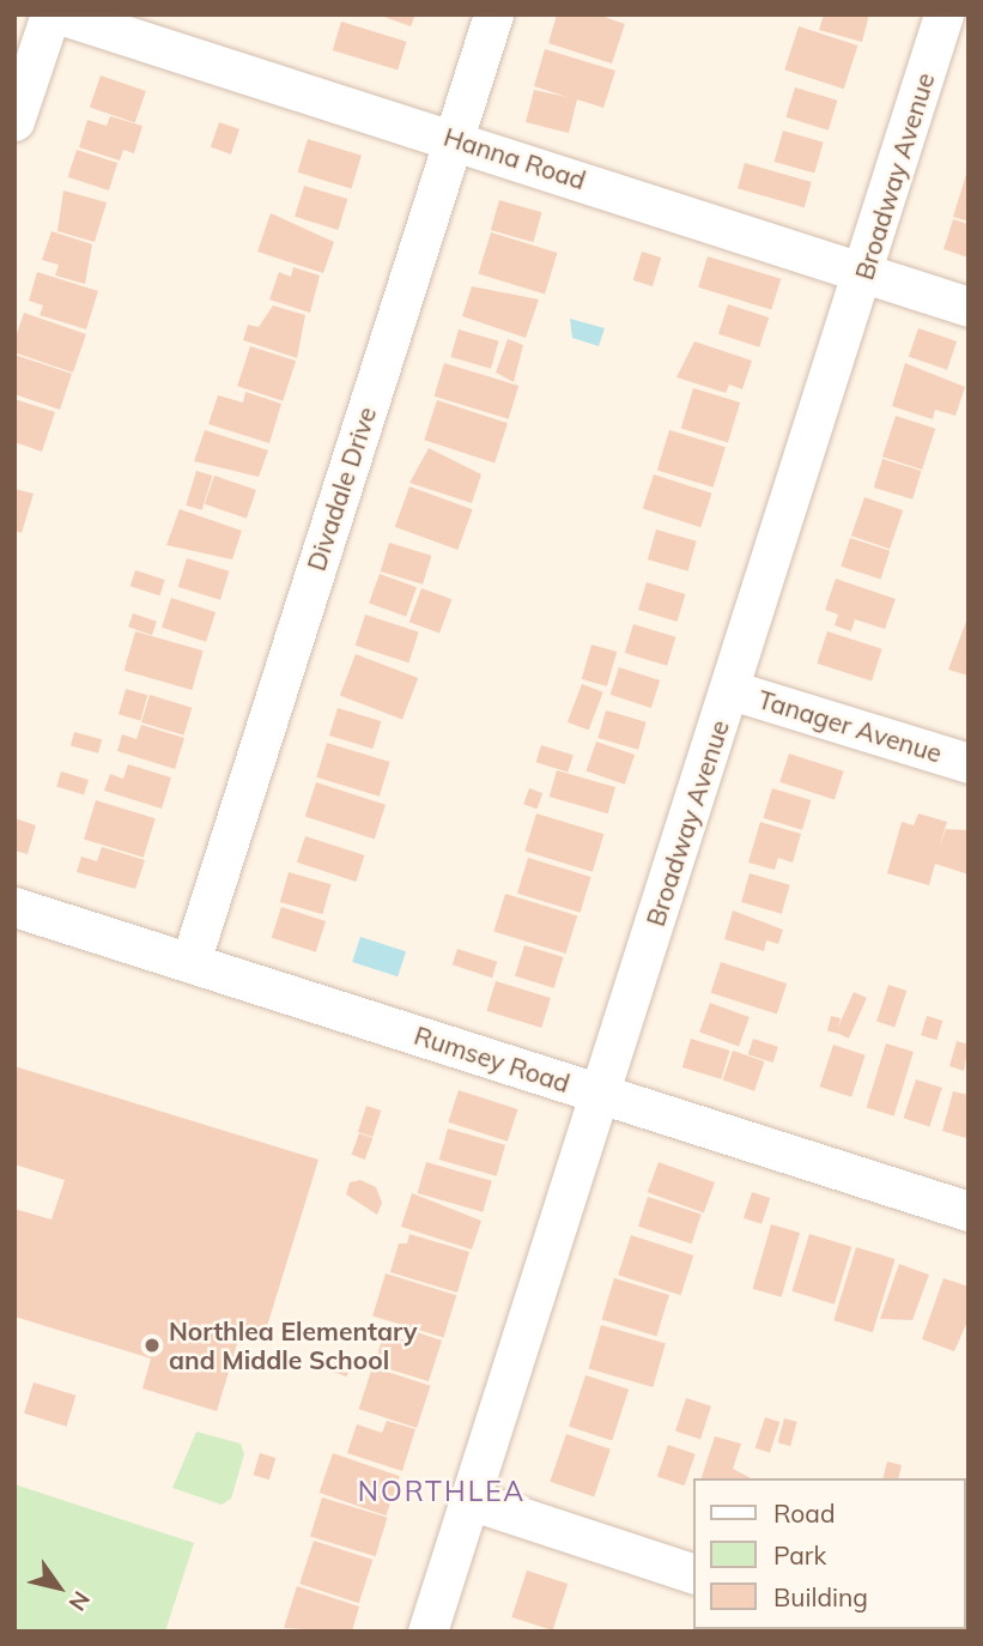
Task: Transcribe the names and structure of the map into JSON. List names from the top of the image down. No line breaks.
{"streets":{"street":["Hanna Road","Broadway Avenue","Divadale Drive","Tanager Avenue","Rumsey Road"]},"crossings":[["Hanna Road","Broadway Avenue"],["Hanna Road","Divadale Drive"],["Broadway Avenue","Tanager Avenue"],["Broadway Avenue","Rumsey Road"],["Divadale Drive","Rumsey Road"]],"districts":["NORTHLEA"],"places":["Northlea Elementary and Middle School"],"legend":["Road","Park","Building"],"north":"bottom right"}
